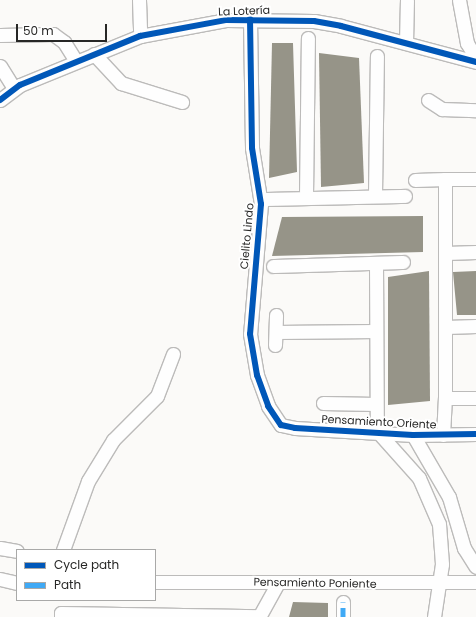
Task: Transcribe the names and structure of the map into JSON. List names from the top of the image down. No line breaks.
{"streets":{"street":["La Lotería","Cielito Lindo","Pensamiento Oriente","Pensamiento Poniente"]},"crossings":[["La Lotería","Cielito Lindo"],["Cielito Lindo","Pensamiento Oriente"]],"legend":["Cycle path","Path"],"scale_bar":"50 m"}
